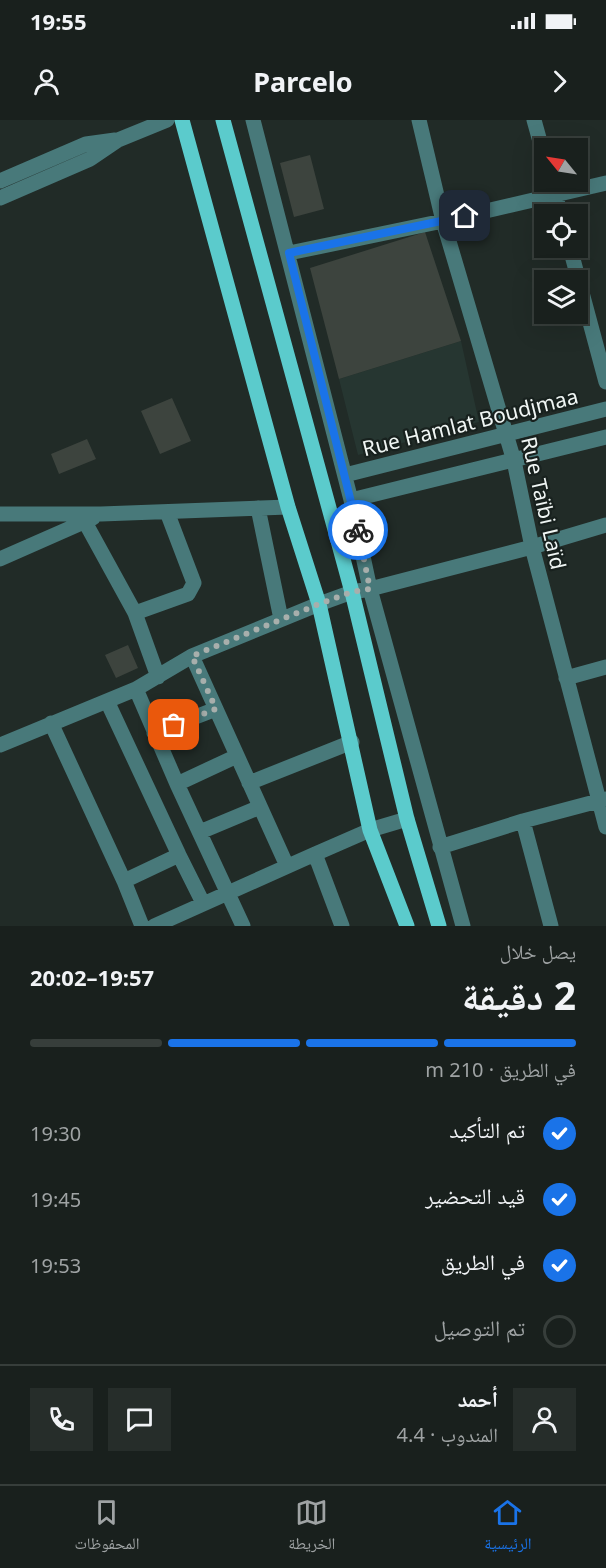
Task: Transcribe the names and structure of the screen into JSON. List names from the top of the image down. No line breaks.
{"streets":{"street":["Rue Hamlat Boudjmaa","Rue Taïbi Laïd"]},"crossings":[["Rue Hamlat Boudjmaa","Rue Taïbi Laïd"]],"north":"top left","page":{"status":"19:55","header":"Parcelo","heading":["2 دقيقة","يصل خلال","19:57–20:02"],"panel":["أحمد","المندوب · 4.4"],"bar":"في الطريق · 210 m","list":[["تم التأكيد","19:30"],["قيد التحضير","19:45"],["في الطريق","19:53"],"تم التوصيل"],"tabs":["الرئيسية","الخريطة","المحفوظات"]}}
